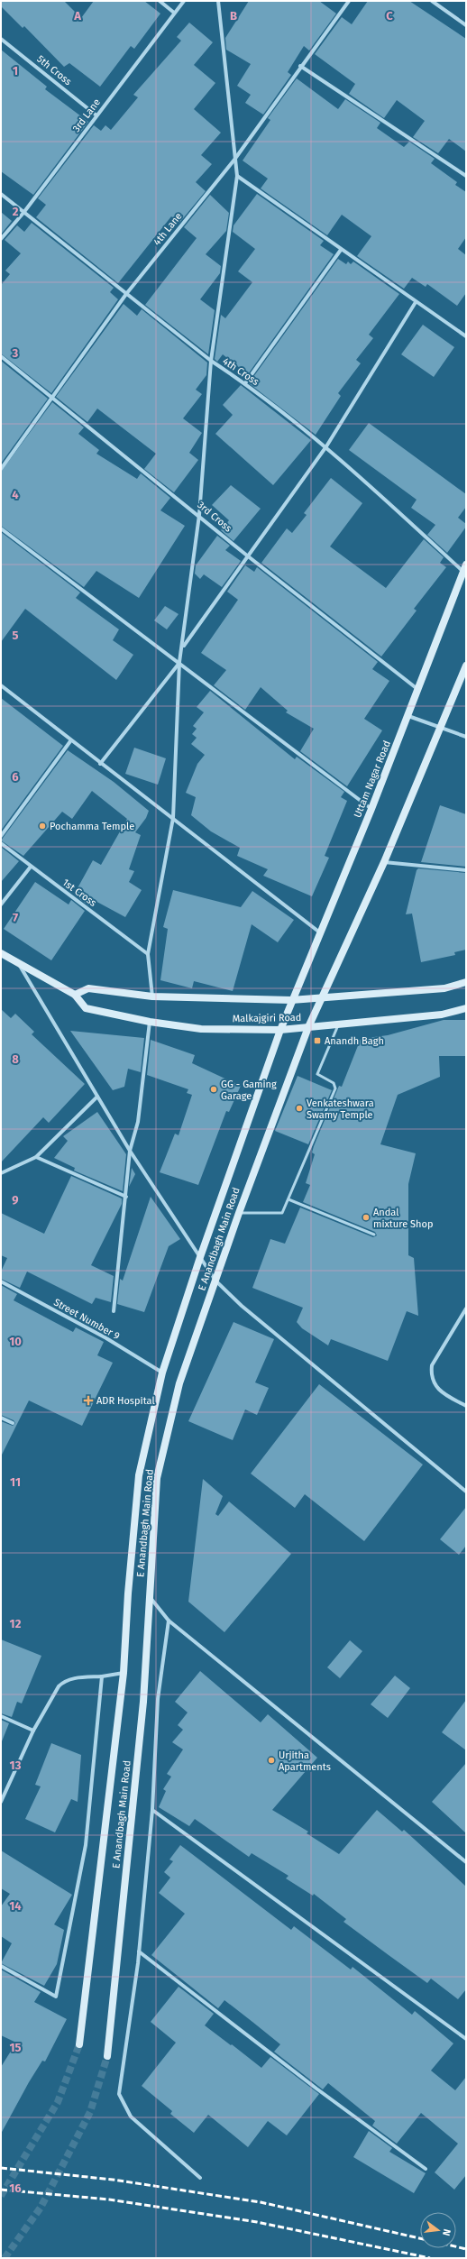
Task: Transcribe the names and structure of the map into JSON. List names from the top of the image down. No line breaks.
{"streets":{"street":["5th Cross","3rd Lane","4th Lane","4th Cross","3rd Cross","Uttam Nagar Road","1st Cross","Malkajgiri Road","E Anandbagh Main Road","Street Number 9"]},"crossings":[["5th Cross","3rd Lane"],["3rd Lane","4th Cross"],["4th Lane","4th Cross"],["4th Lane","3rd Cross"],["4th Cross","Uttam Nagar Road"],["3rd Cross","Uttam Nagar Road"],["Uttam Nagar Road","Malkajgiri Road"],["Uttam Nagar Road","E Anandbagh Main Road"],["Malkajgiri Road","E Anandbagh Main Road"],["E Anandbagh Main Road","Street Number 9"]],"places":{"other":["Pochamma Temple","GG - Gaming Garage","Venkateshwara Swamy Temple","Andal mixture Shop","Urjitha Apartments"],"transit":["Anandh Bagh"],"health":["ADR Hospital"]},"north":"right","grid":{"columns":["A","B","C"],"rows":["1","2","3","4","5","6","7","8","9","10","11","12","13","14","15","16"]}}
